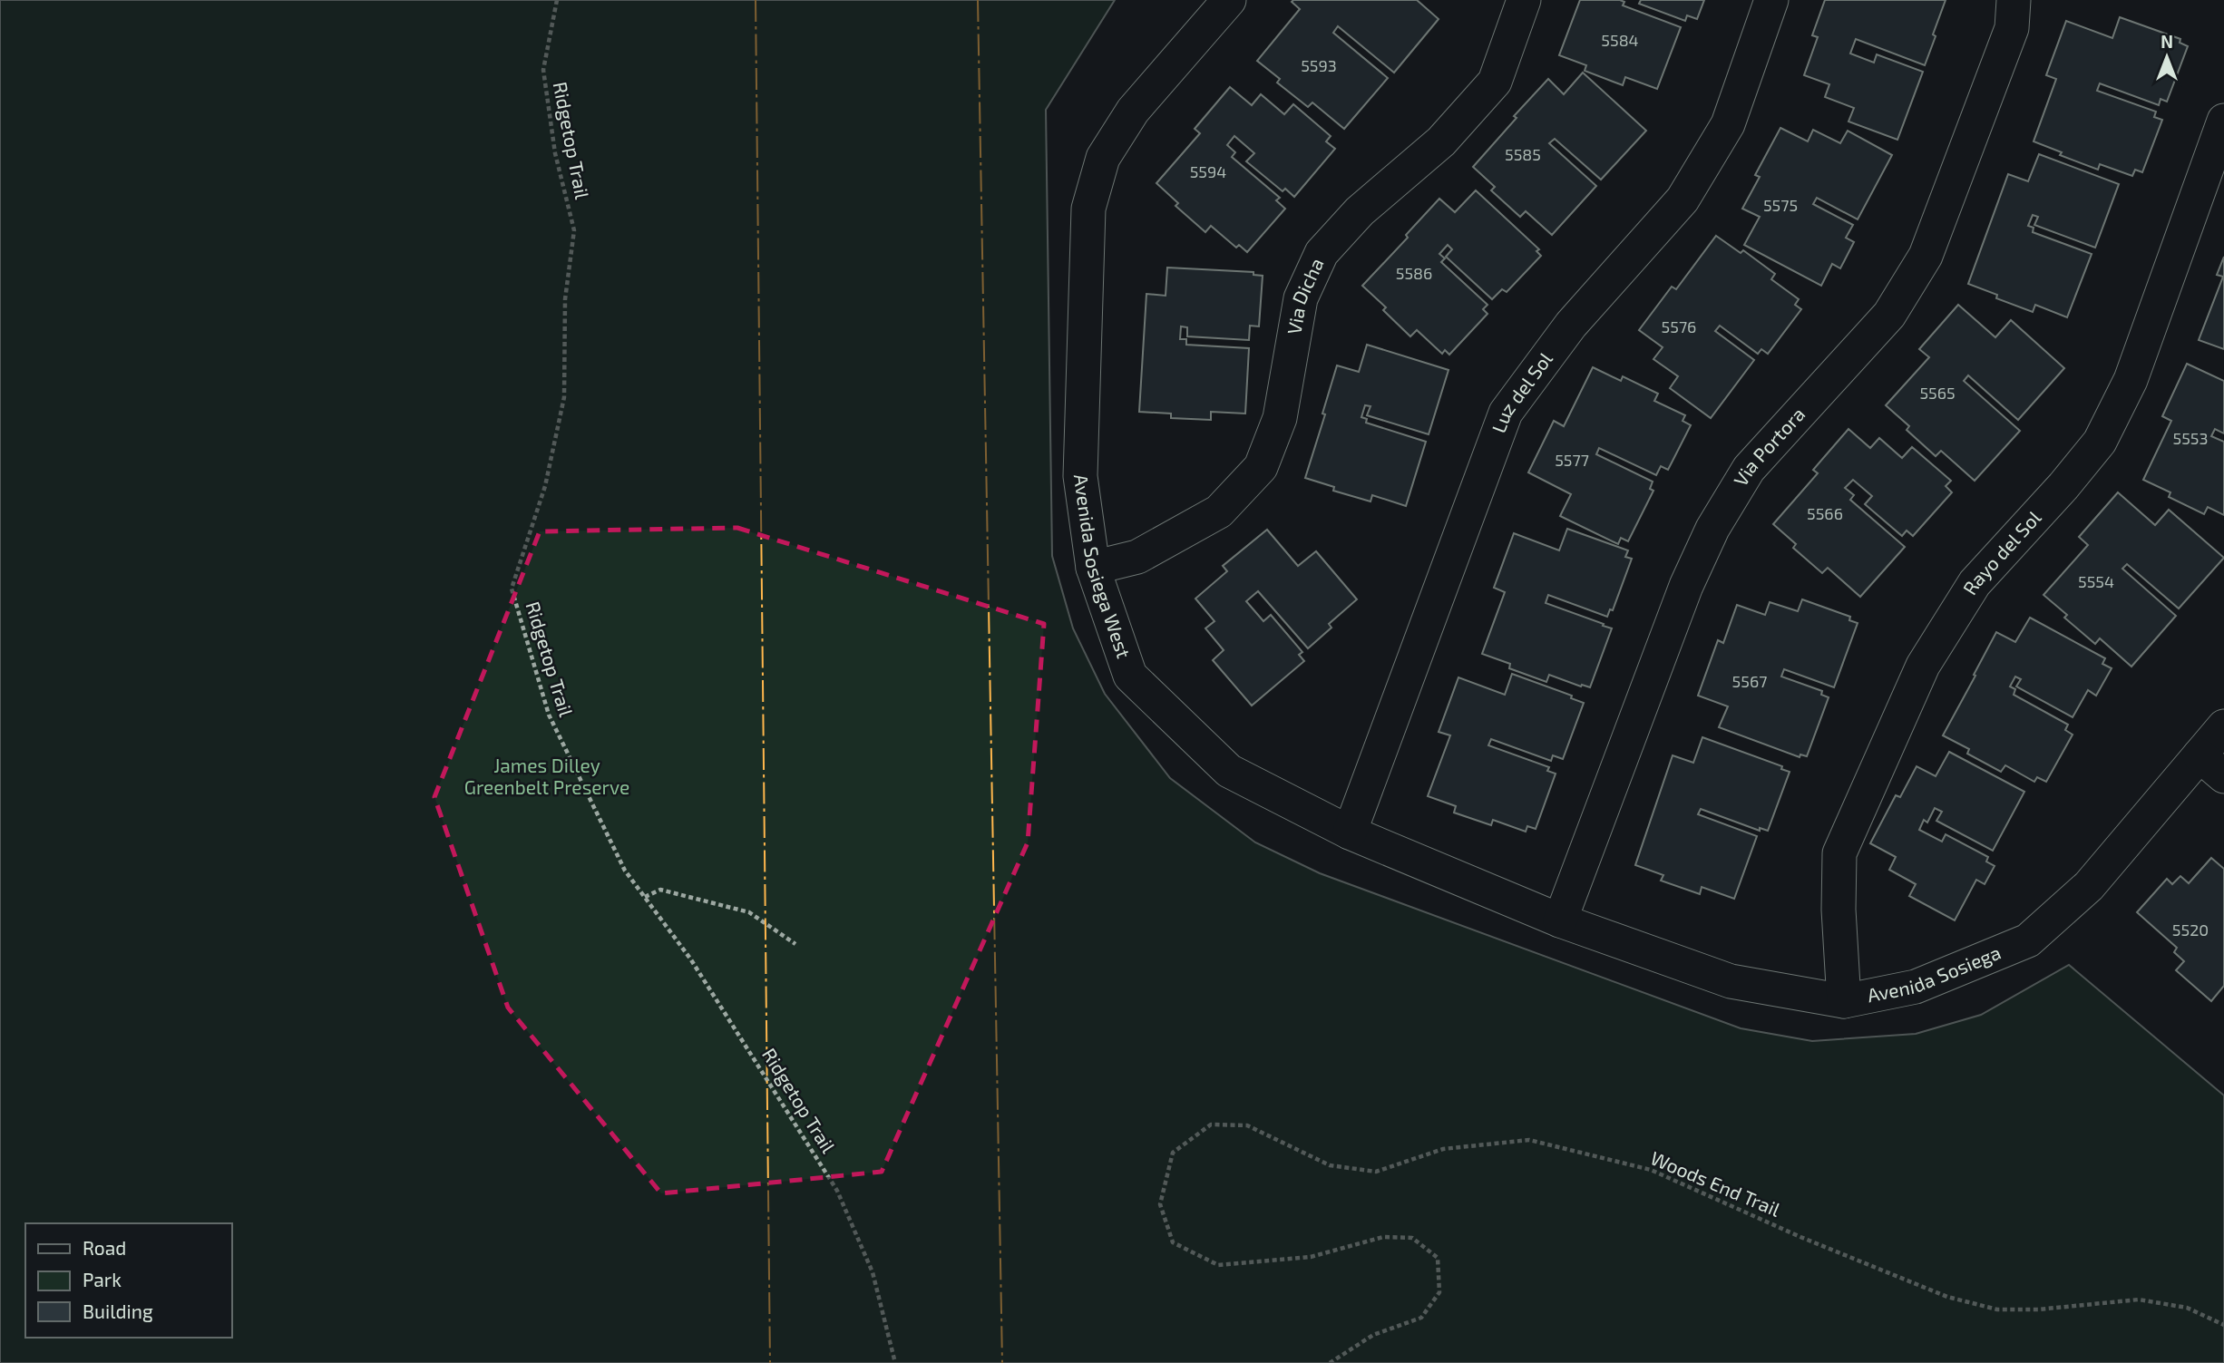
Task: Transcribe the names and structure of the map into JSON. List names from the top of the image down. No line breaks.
{"streets":{"street":["Via Dicha","Luz del Sol","Via Portora","Rayo del Sol","Avenida Sosiega West","Avenida Sosiega"],"path":["Ridgetop Trail","Woods End Trail"]},"crossings":[["Via Dicha","Avenida Sosiega West"],["Luz del Sol","Avenida Sosiega West"],["Via Portora","Avenida Sosiega West"],["Via Portora","Avenida Sosiega"],["Rayo del Sol","Avenida Sosiega"],["Avenida Sosiega West","Avenida Sosiega"]],"parks":["James Dilley Greenbelt Preserve"],"house_numbers":["5584","5593","5585","5594","5575","5586","5576","5565","5553","5577","5566","5554","5567","5520"],"legend":["Road","Park","Building"],"north":"top"}
